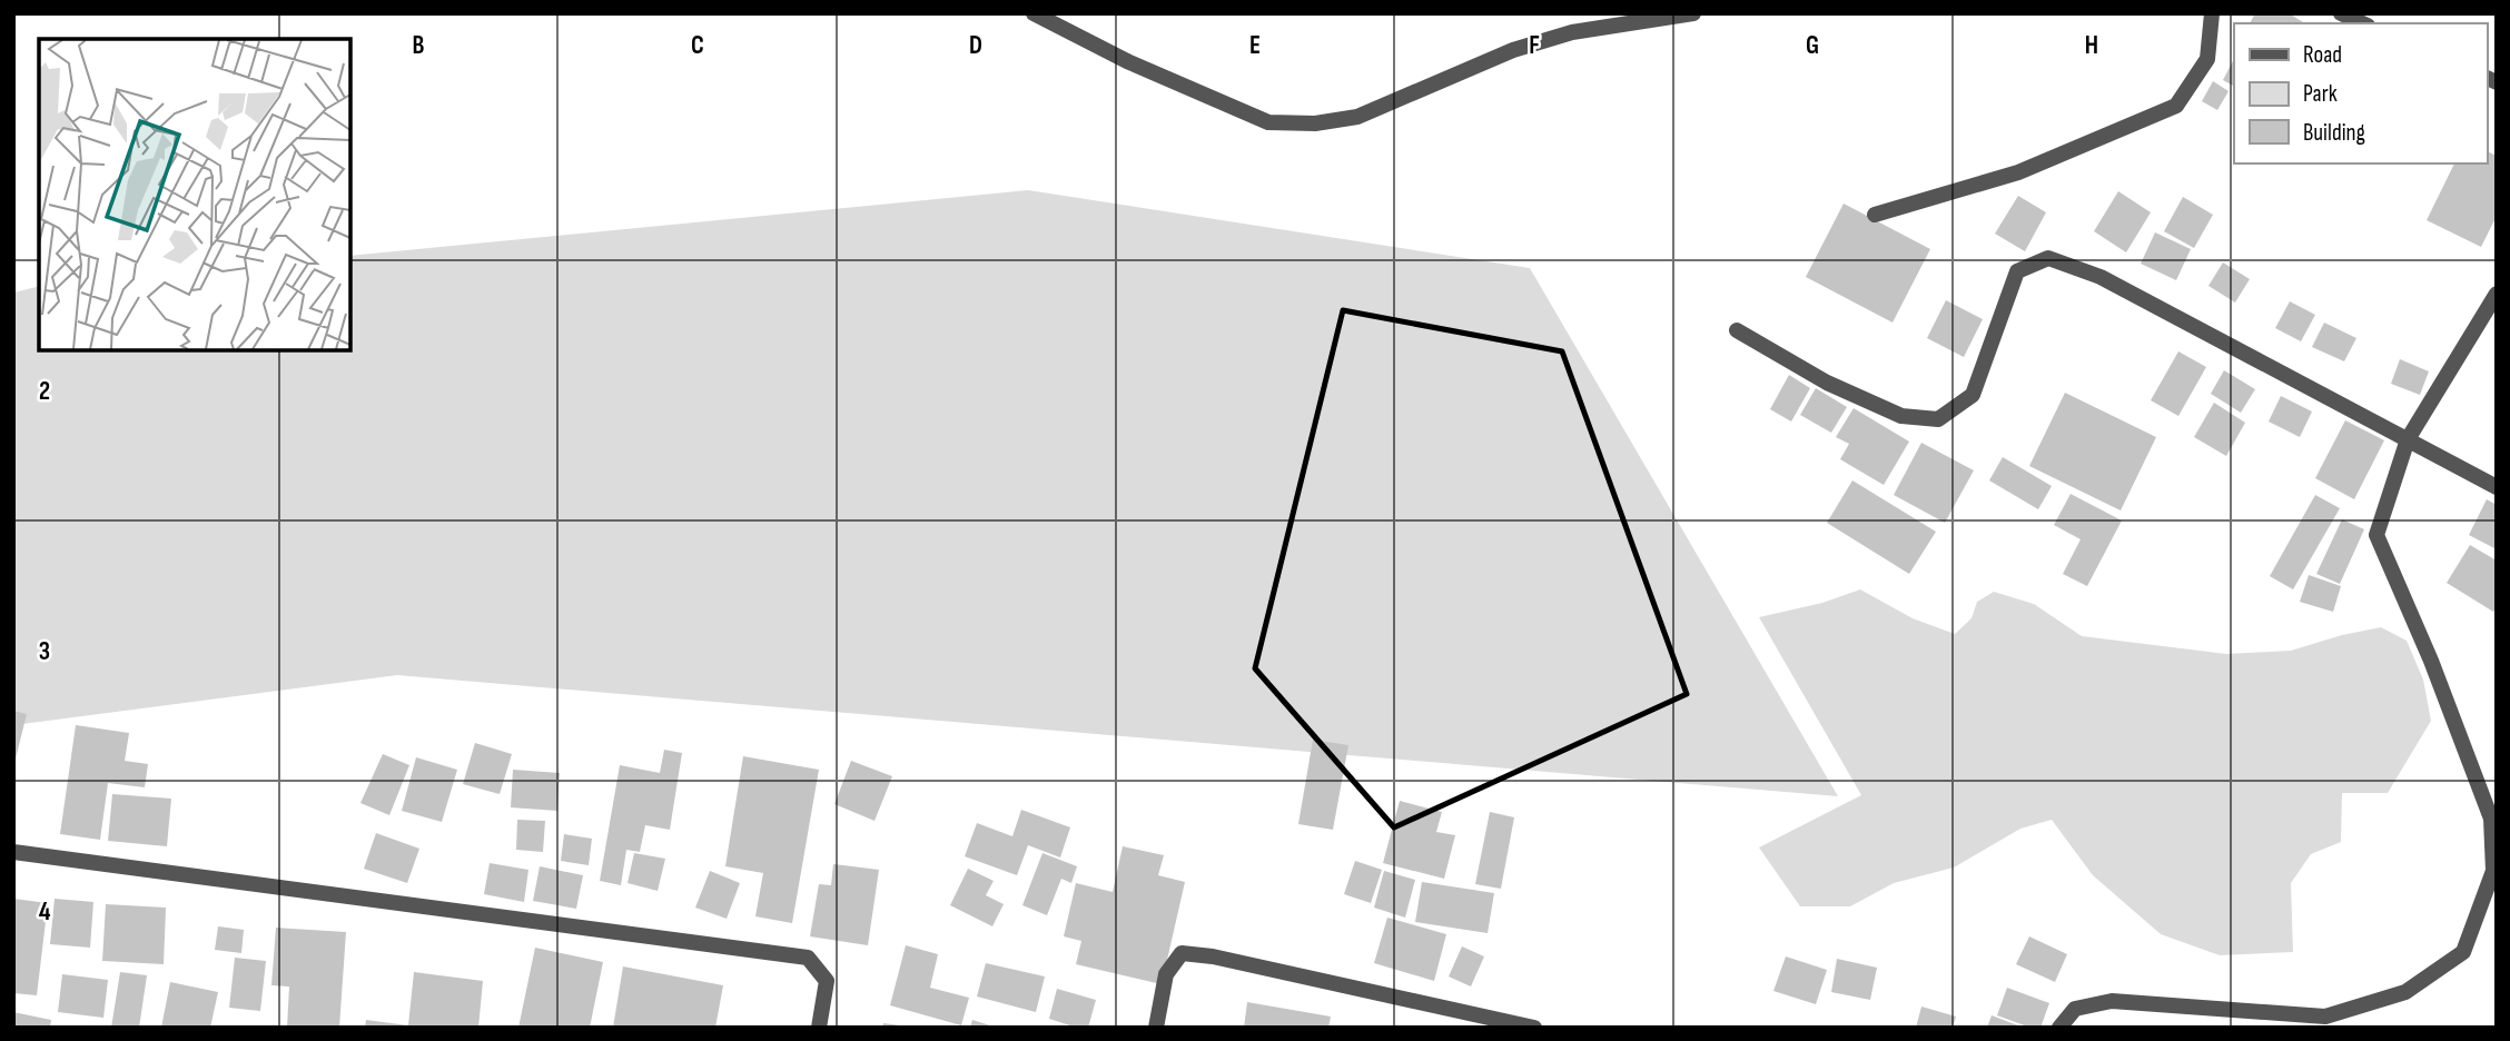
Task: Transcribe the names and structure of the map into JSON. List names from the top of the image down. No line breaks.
{"legend":["Road","Park","Building"],"grid":{"columns":["B","C","D","E","F","G","H"],"rows":["2","3","4"]}}
